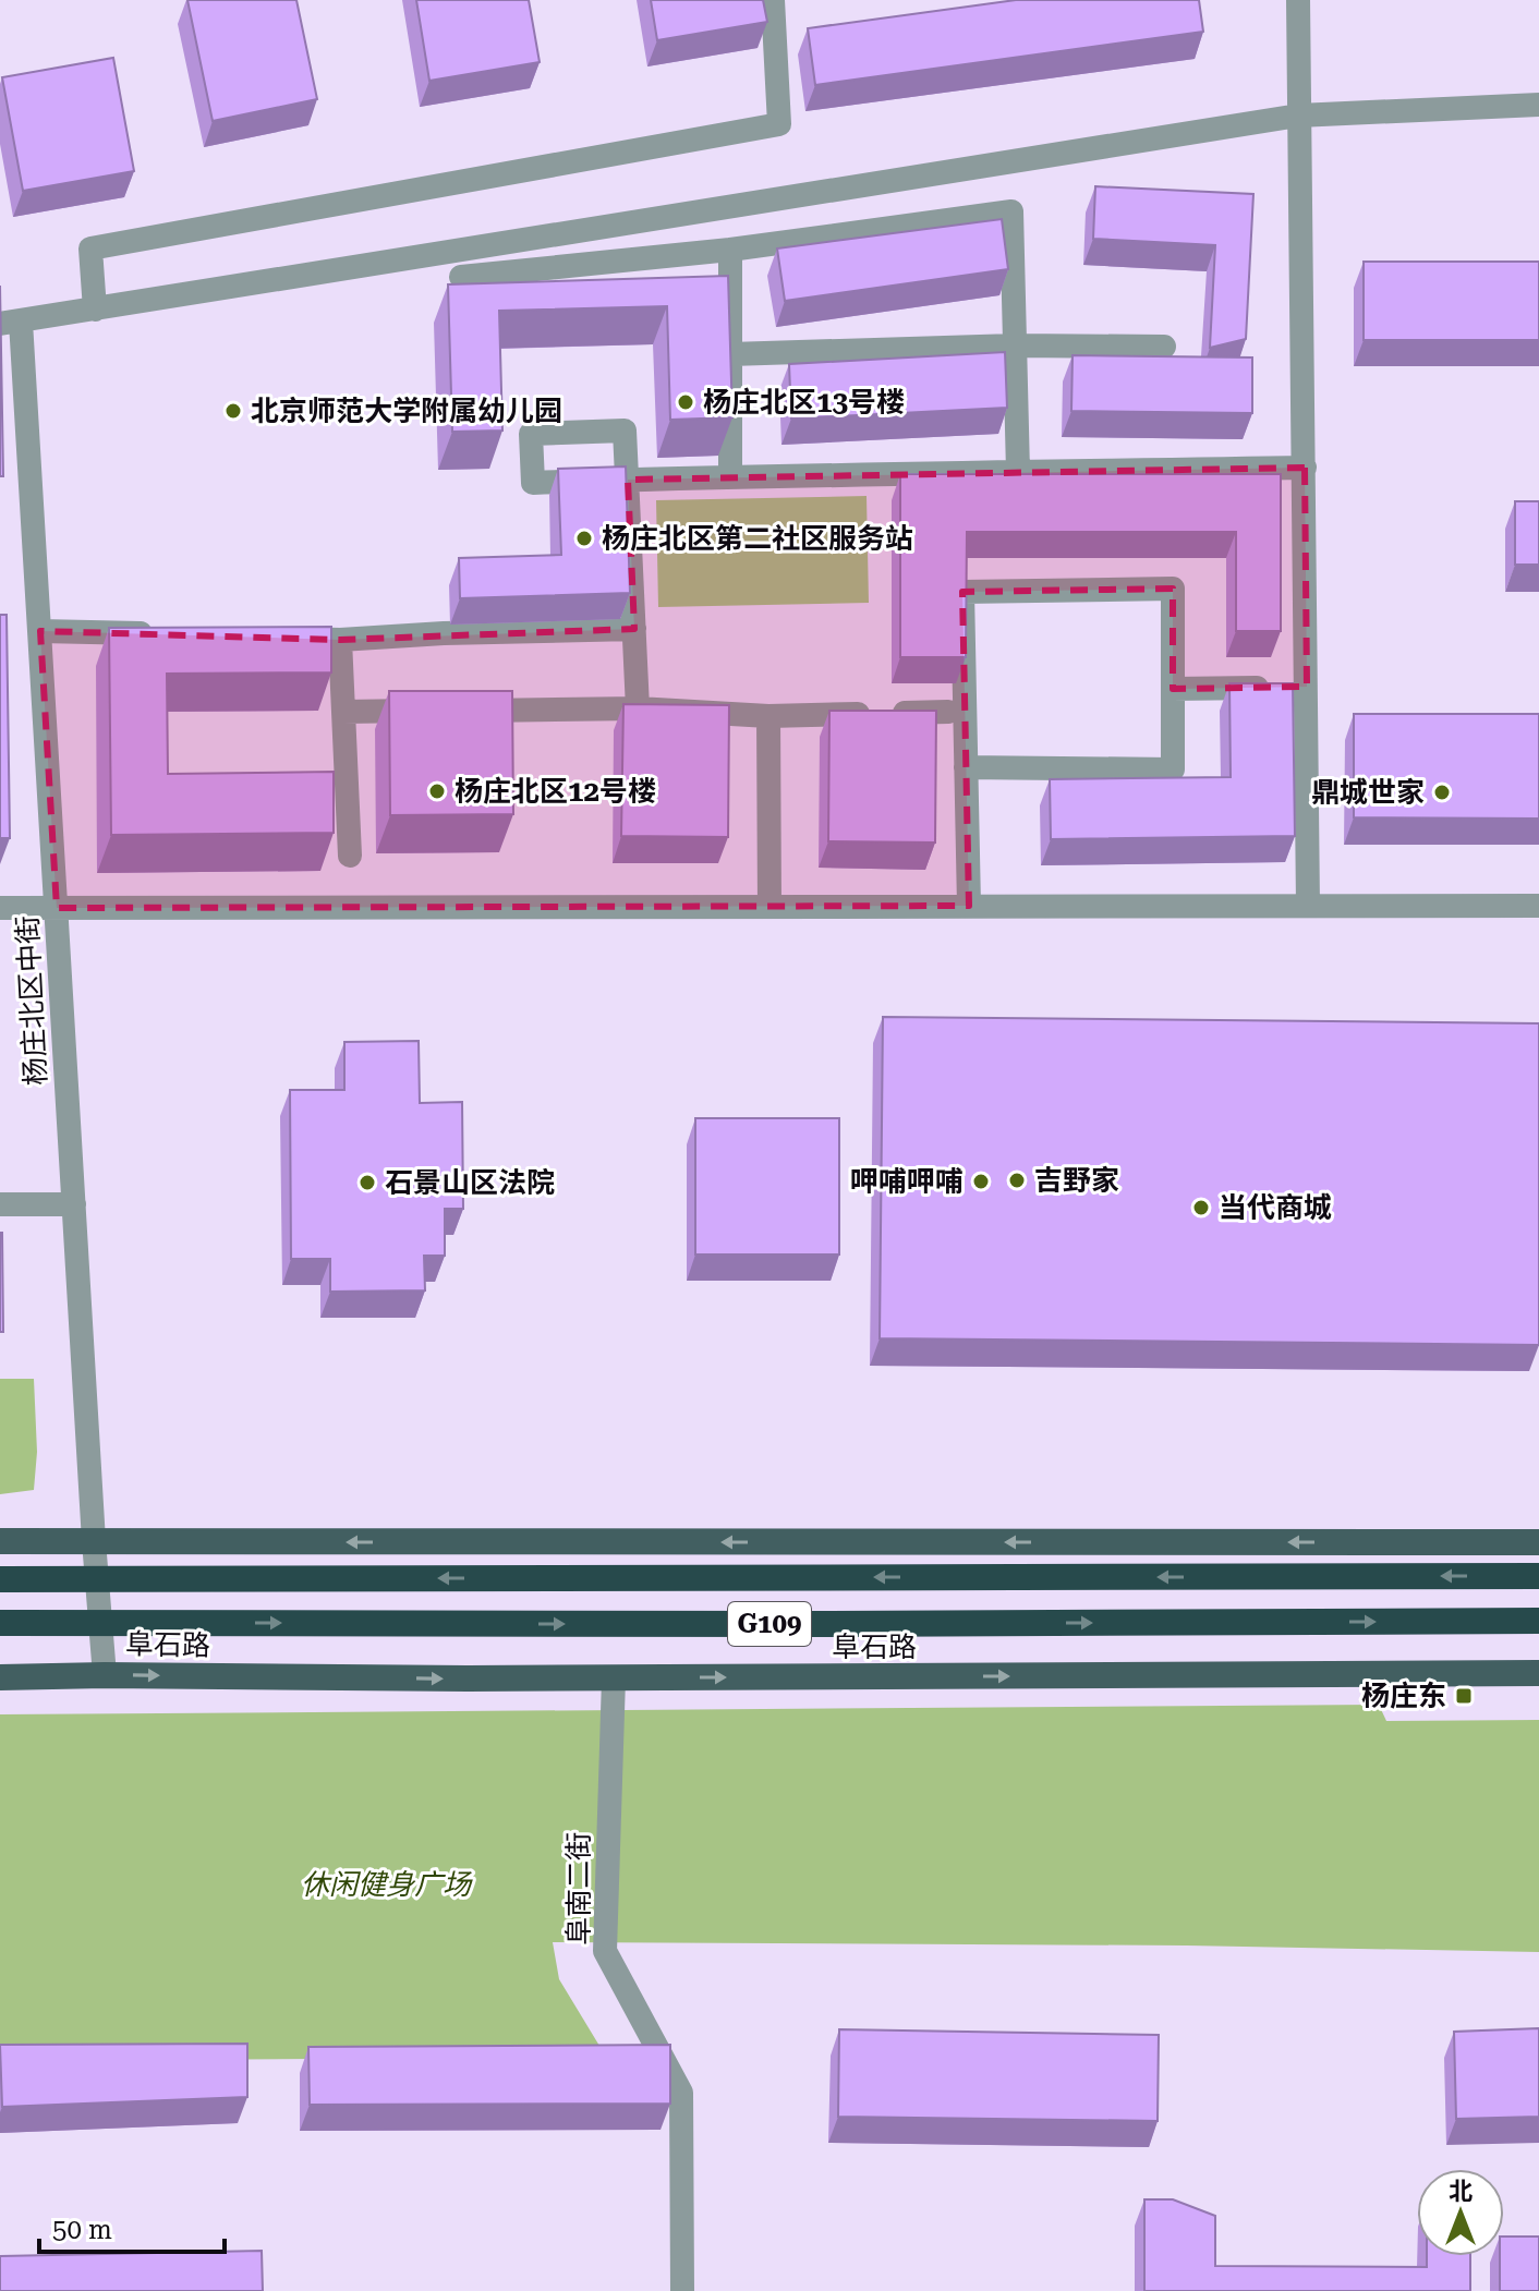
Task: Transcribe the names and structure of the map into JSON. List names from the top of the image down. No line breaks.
{"streets":{"highway":["G109","阜石路"],"street":["杨庄北区中街","阜南二街"]},"crossings":[["杨庄北区中街","阜石路"],["阜石路","阜南二街"]],"parks":["休闲健身广场"],"places":{"other":["杨庄北区13号楼","北京师范大学附属幼儿园","杨庄北区第二社区服务站","杨庄北区12号楼","鼎城世家","吉野家","呷哺呷哺","石景山区法院","当代商城"],"transit":["杨庄东"]},"scale_bar":"50 m","north":"top"}
